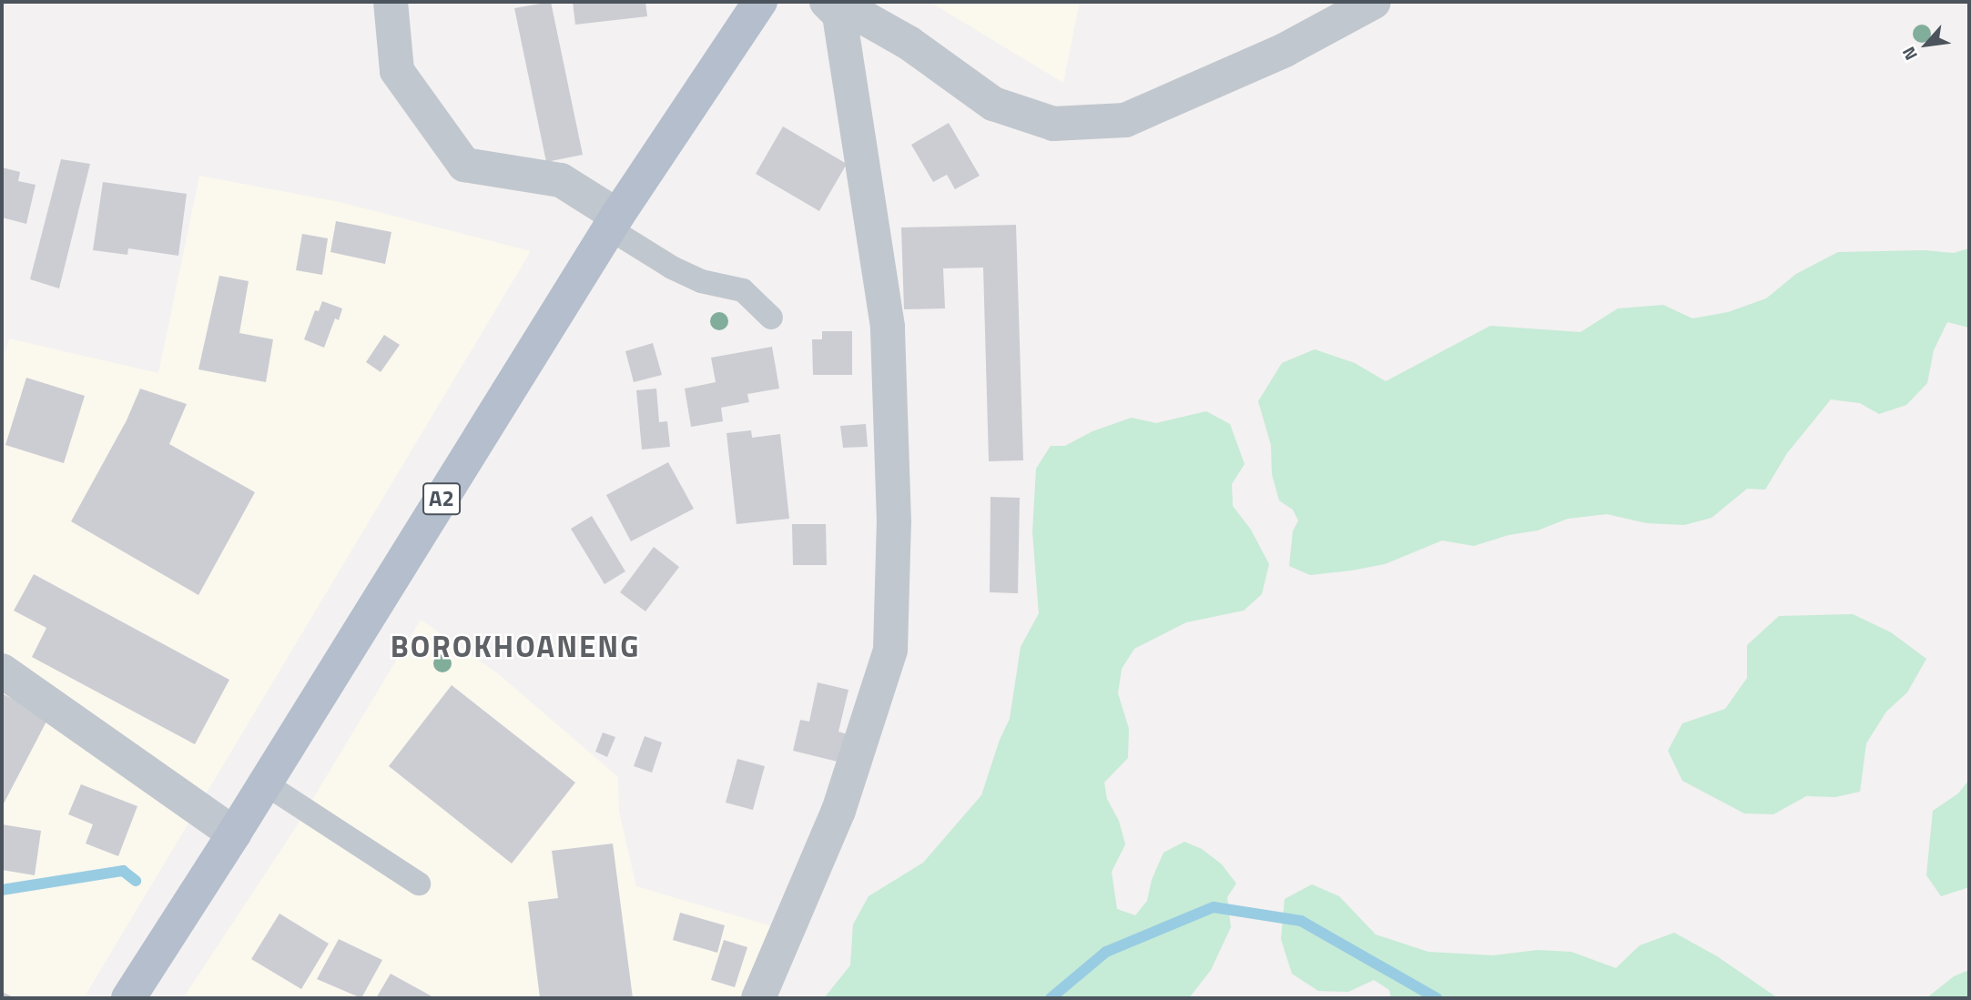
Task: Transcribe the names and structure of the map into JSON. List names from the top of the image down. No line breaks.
{"streets":{"main road":["A2"]},"districts":["BOROKHOANENG"],"north":"bottom left"}
